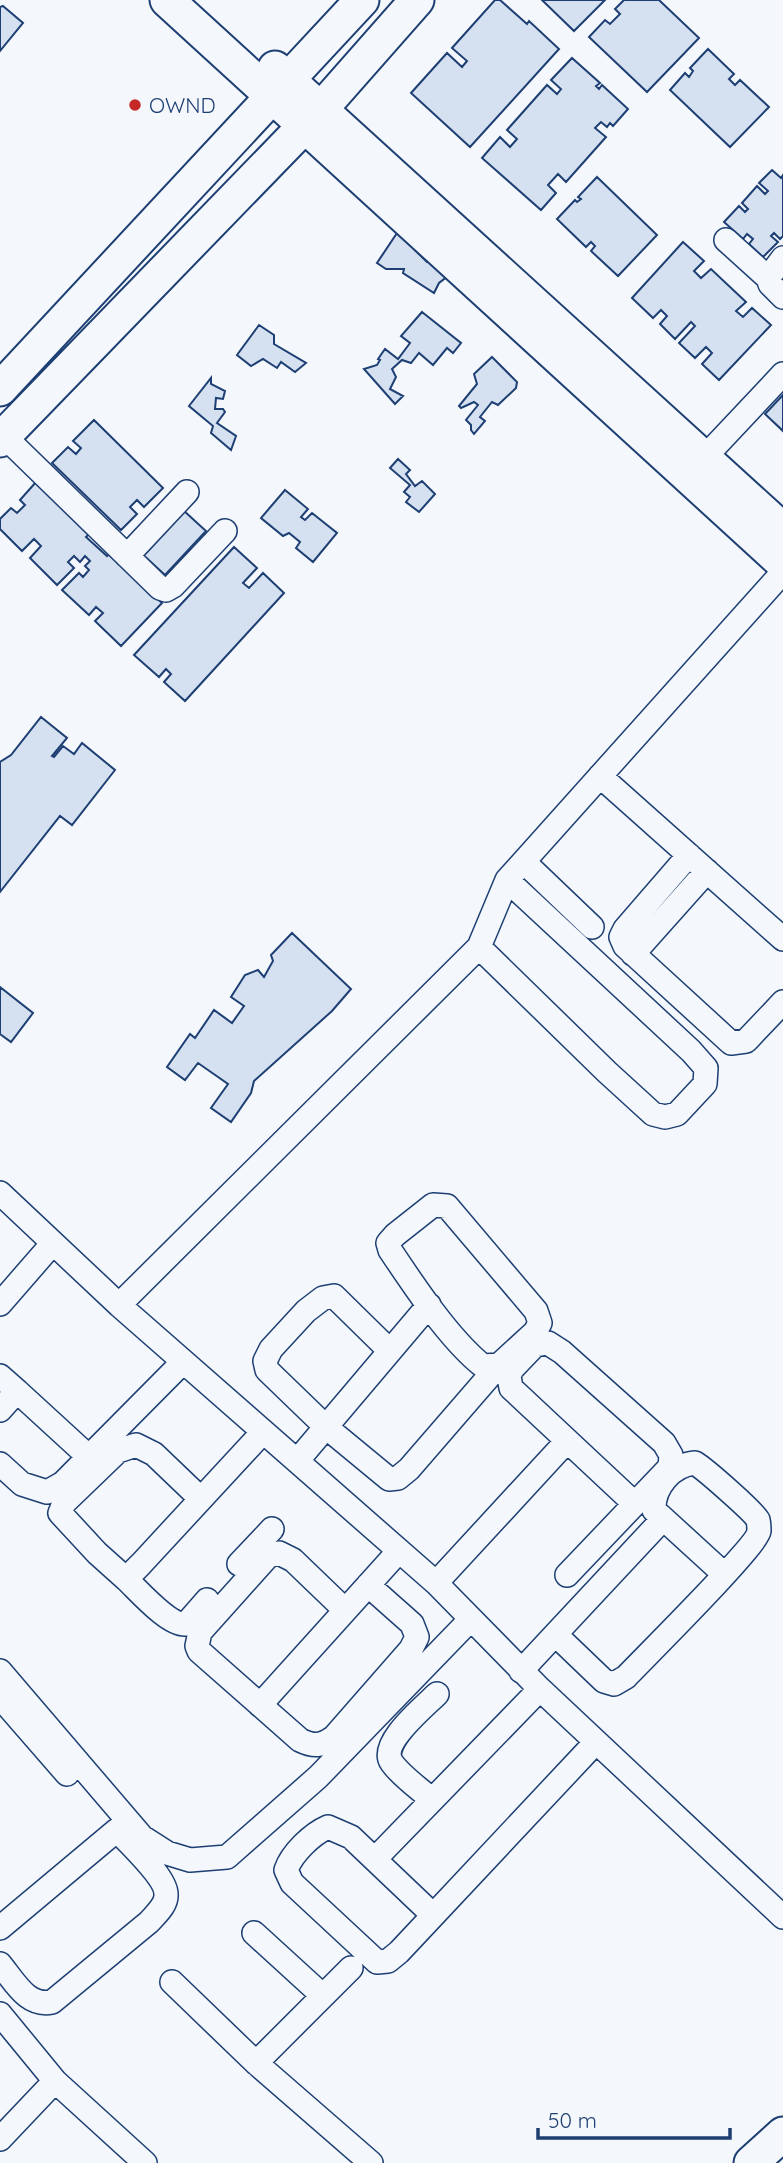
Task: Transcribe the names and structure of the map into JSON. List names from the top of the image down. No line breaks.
{"places":["OWND"],"scale_bar":"50 m"}
